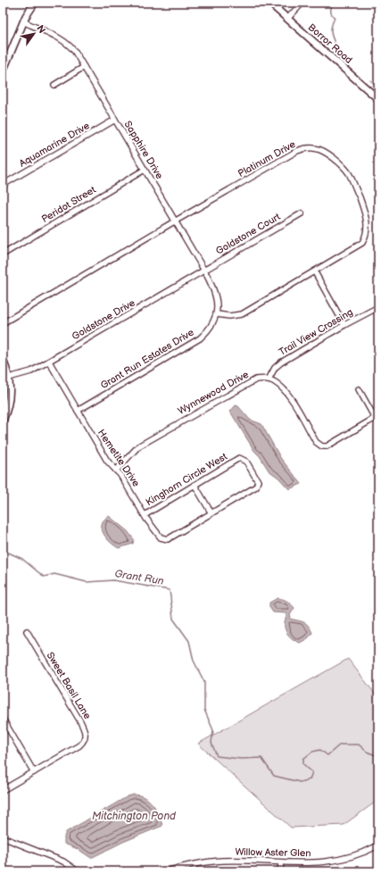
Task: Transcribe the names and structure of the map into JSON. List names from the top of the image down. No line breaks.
{"streets":{"street":["Borror Road","Aquamarine Drive","Sapphire Drive","Platinum Drive","Peridot Street","Goldstone Court","Goldstone Drive","Trail View Crossing","Grant Run Estates Drive","Wynnewood Drive","Hemetite Drive","Kinghorn Circle West","Sweet Basil Lane","Willow Aster Glen"]},"crossings":[["Aquamarine Drive","Sapphire Drive"],["Sapphire Drive","Platinum Drive"],["Sapphire Drive","Peridot Street"],["Sapphire Drive","Goldstone Court"],["Sapphire Drive","Goldstone Drive"],["Sapphire Drive","Grant Run Estates Drive"],["Platinum Drive","Grant Run Estates Drive"],["Goldstone Court","Goldstone Drive"],["Goldstone Drive","Hemetite Drive"],["Trail View Crossing","Wynnewood Drive"],["Grant Run Estates Drive","Hemetite Drive"],["Wynnewood Drive","Hemetite Drive"],["Hemetite Drive","Kinghorn Circle West"]],"water":["Grant Run","Mitchington Pond"],"north":"top right"}
